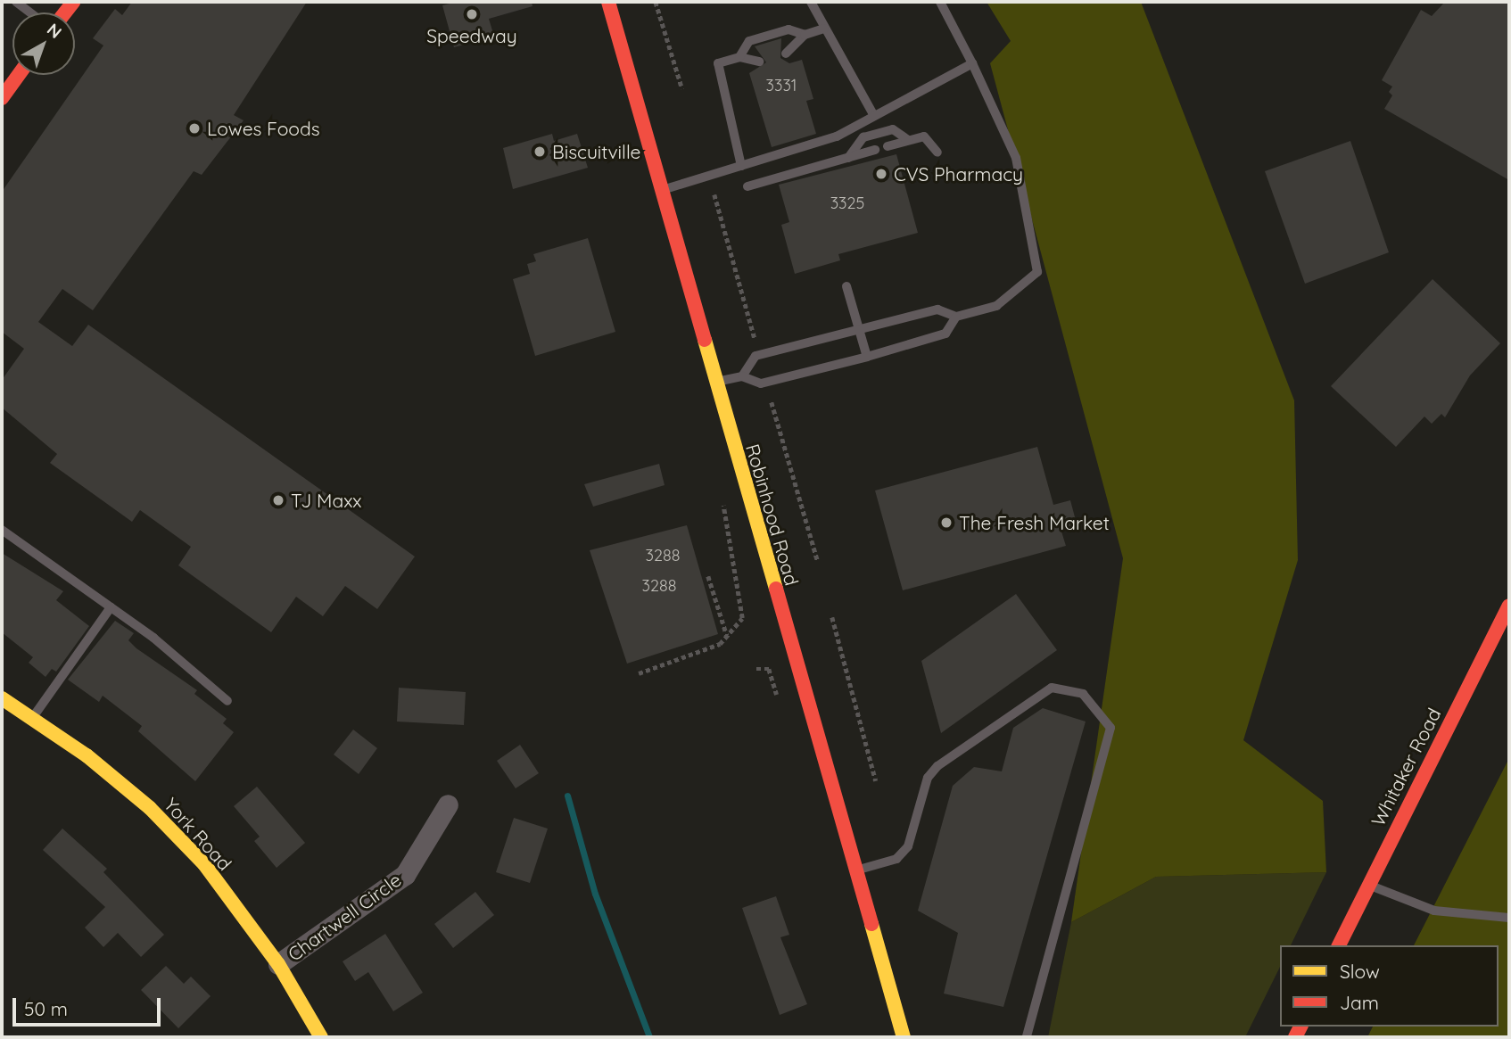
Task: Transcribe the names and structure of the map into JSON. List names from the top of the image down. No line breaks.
{"streets":{"main road":["Robinhood Road","Whitaker Road","York Road"],"street":["Chartwell Circle"]},"crossings":[["York Road","Chartwell Circle"]],"places":["Speedway","Lowes Foods","Biscuitville","CVS Pharmacy","TJ Maxx","The Fresh Market"],"house_numbers":["3331","3325","3288","3288"],"legend":["Slow","Jam"],"scale_bar":"50 m","north":"top right"}
